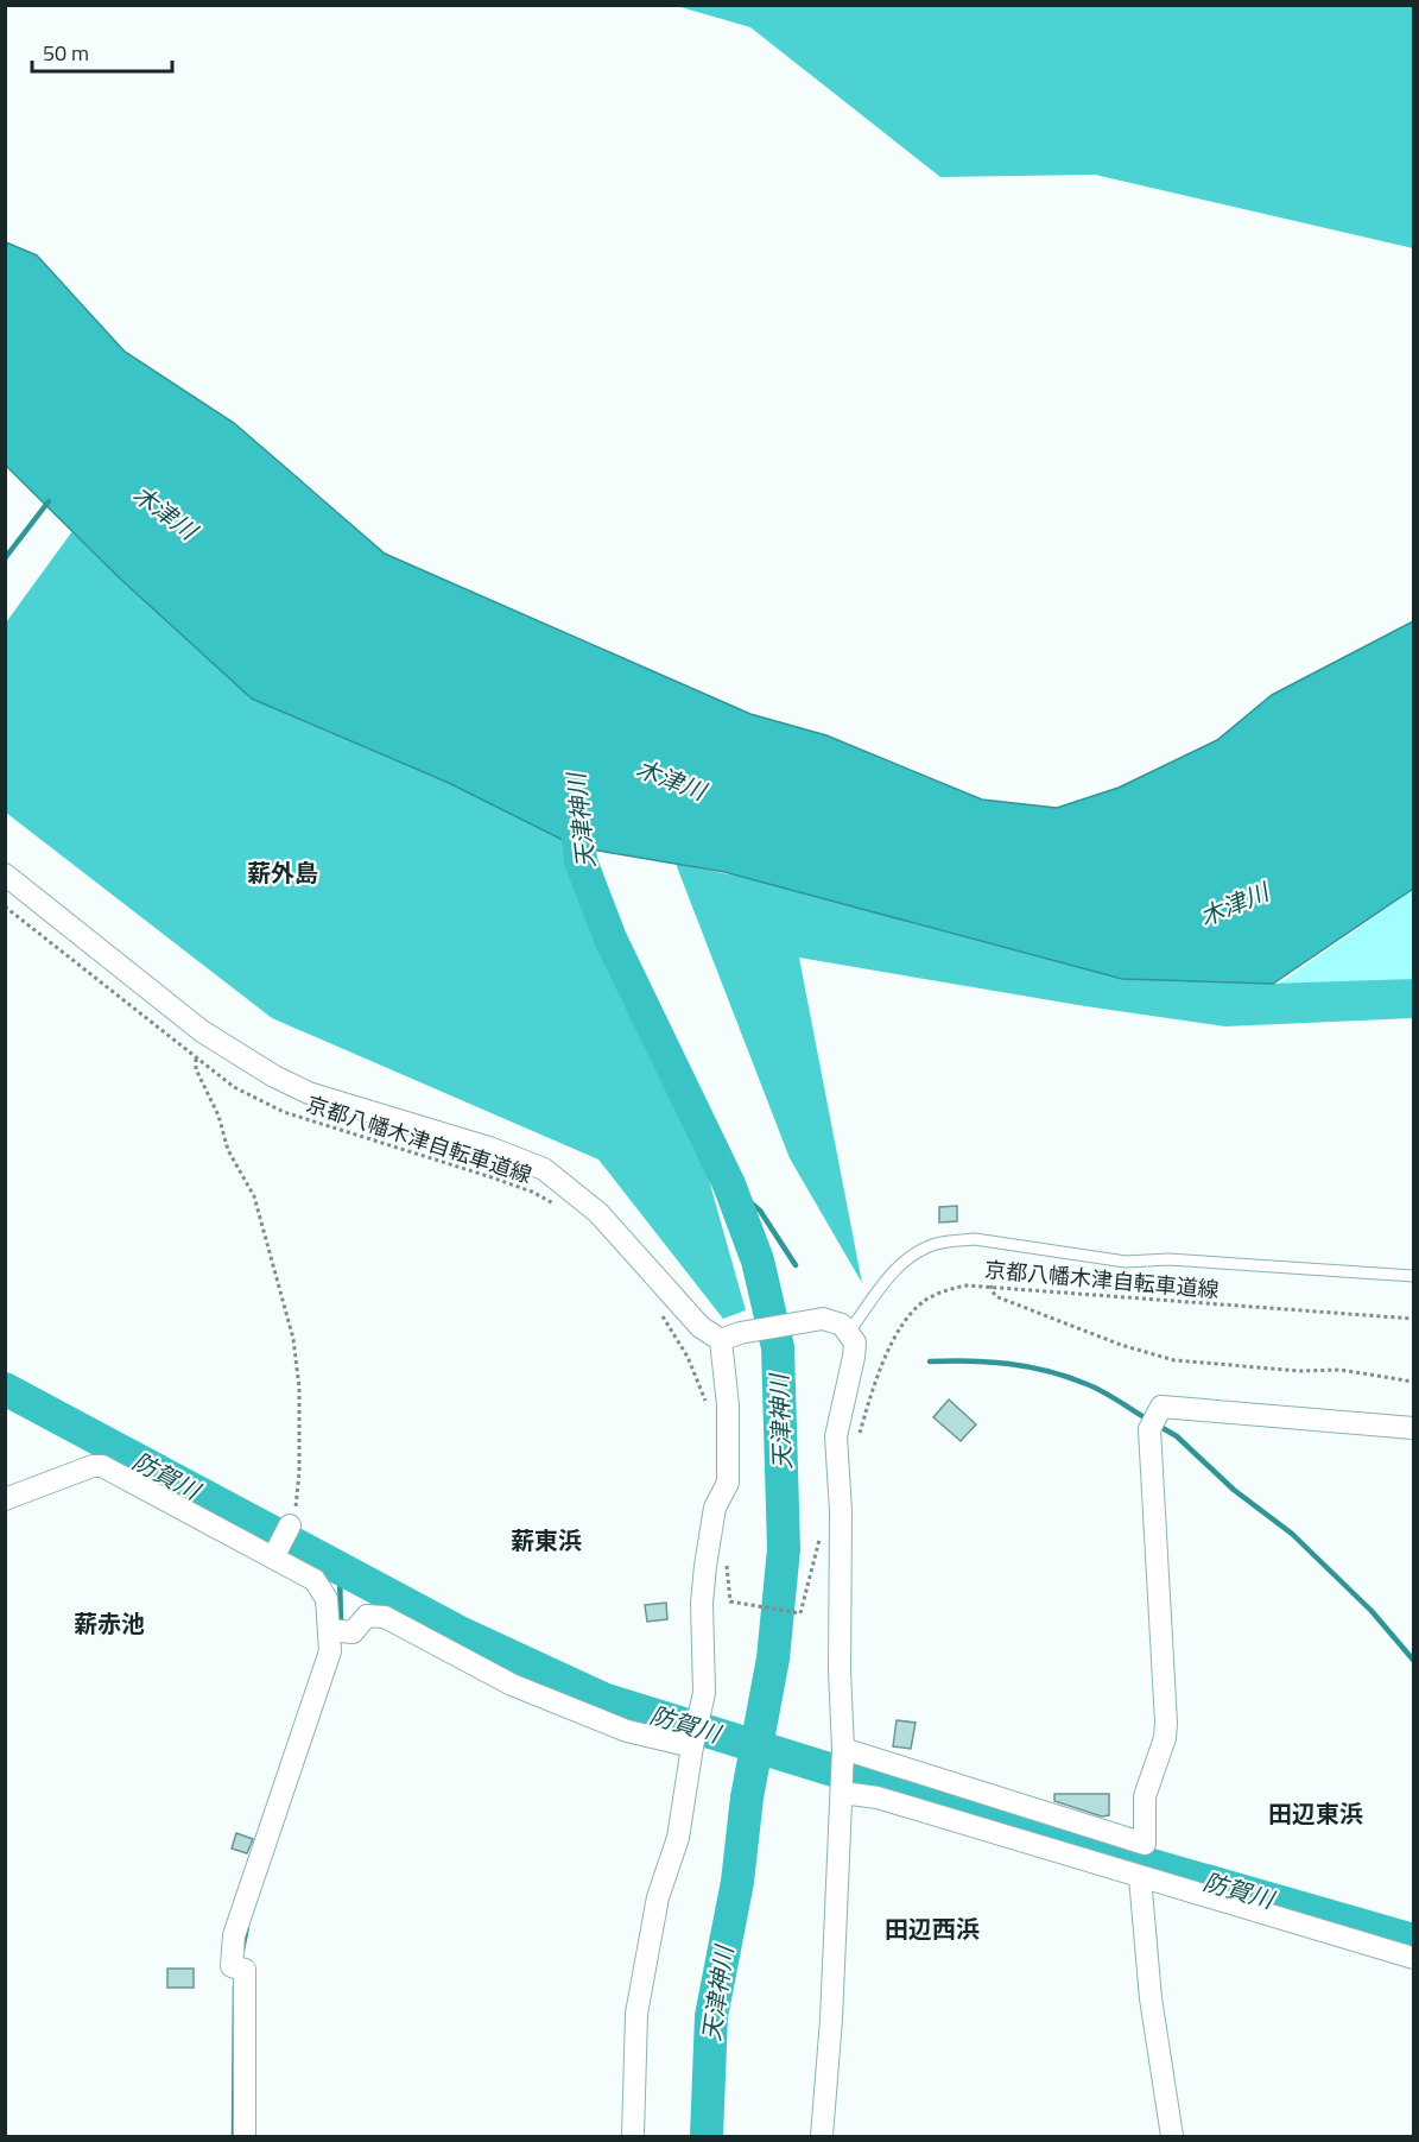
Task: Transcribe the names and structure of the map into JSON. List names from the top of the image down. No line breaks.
{"streets":{"path":["京都八幡木津自転車道線"]},"districts":["薪外島","薪東浜","薪赤池","田辺東浜","田辺西浜"],"water":["木津川","天津神川","防賀川"],"scale_bar":"50 m"}
